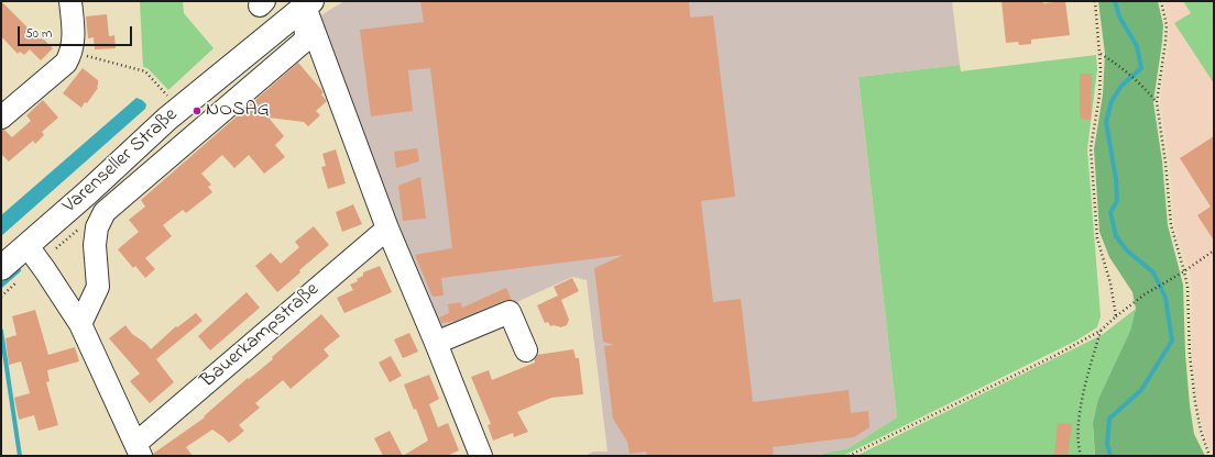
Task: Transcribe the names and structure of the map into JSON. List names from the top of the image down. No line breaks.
{"streets":{"main road":["Varenseller Straße"],"street":["Bauerkampstraße"]},"crossings":[["Varenseller Straße","Bauerkampstraße"]],"places":["NOSAG"],"scale_bar":"50 m"}
